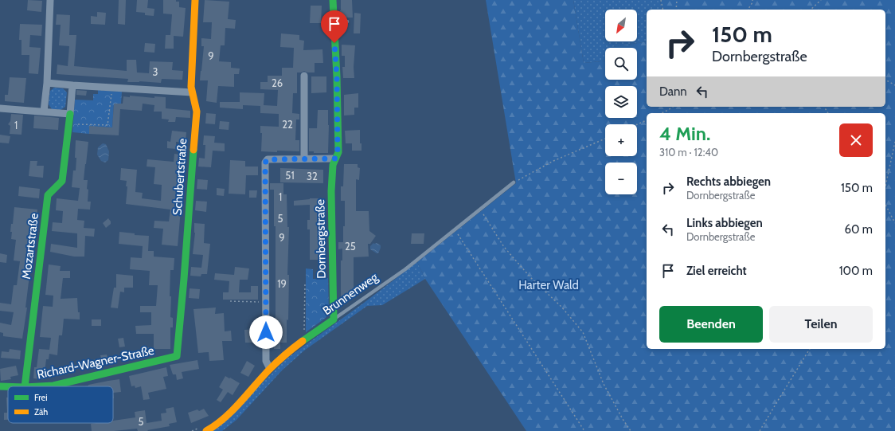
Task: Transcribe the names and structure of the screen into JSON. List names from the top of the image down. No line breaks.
{"streets":{"street":["Schubertstraße","Dornbergstraße","Mozartstraße","Brunnenweg","Richard-Wagner-Straße"]},"crossings":[["Schubertstraße","Richard-Wagner-Straße"],["Dornbergstraße","Brunnenweg"]],"parks":["Harter Wald"],"house_numbers":["9","3","26","22","1","51","32","1","5","9","25","19","5"],"legend":["Frei","Zäh"],"north":"bottom left","page":{"map_buttons":["+","−"],"turn":["150 m","Dornbergstraße"],"then":"Dann","heading":["4 Min.","310 m · 12:40"],"list":[{"name":"Rechts abbiegen","note":"Dornbergstraße","value":"150 m"},{"name":"Links abbiegen","note":"Dornbergstraße","value":"60 m"},{"name":"Ziel erreicht","value":"100 m"}],"buttons":["Beenden","Teilen"]}}
